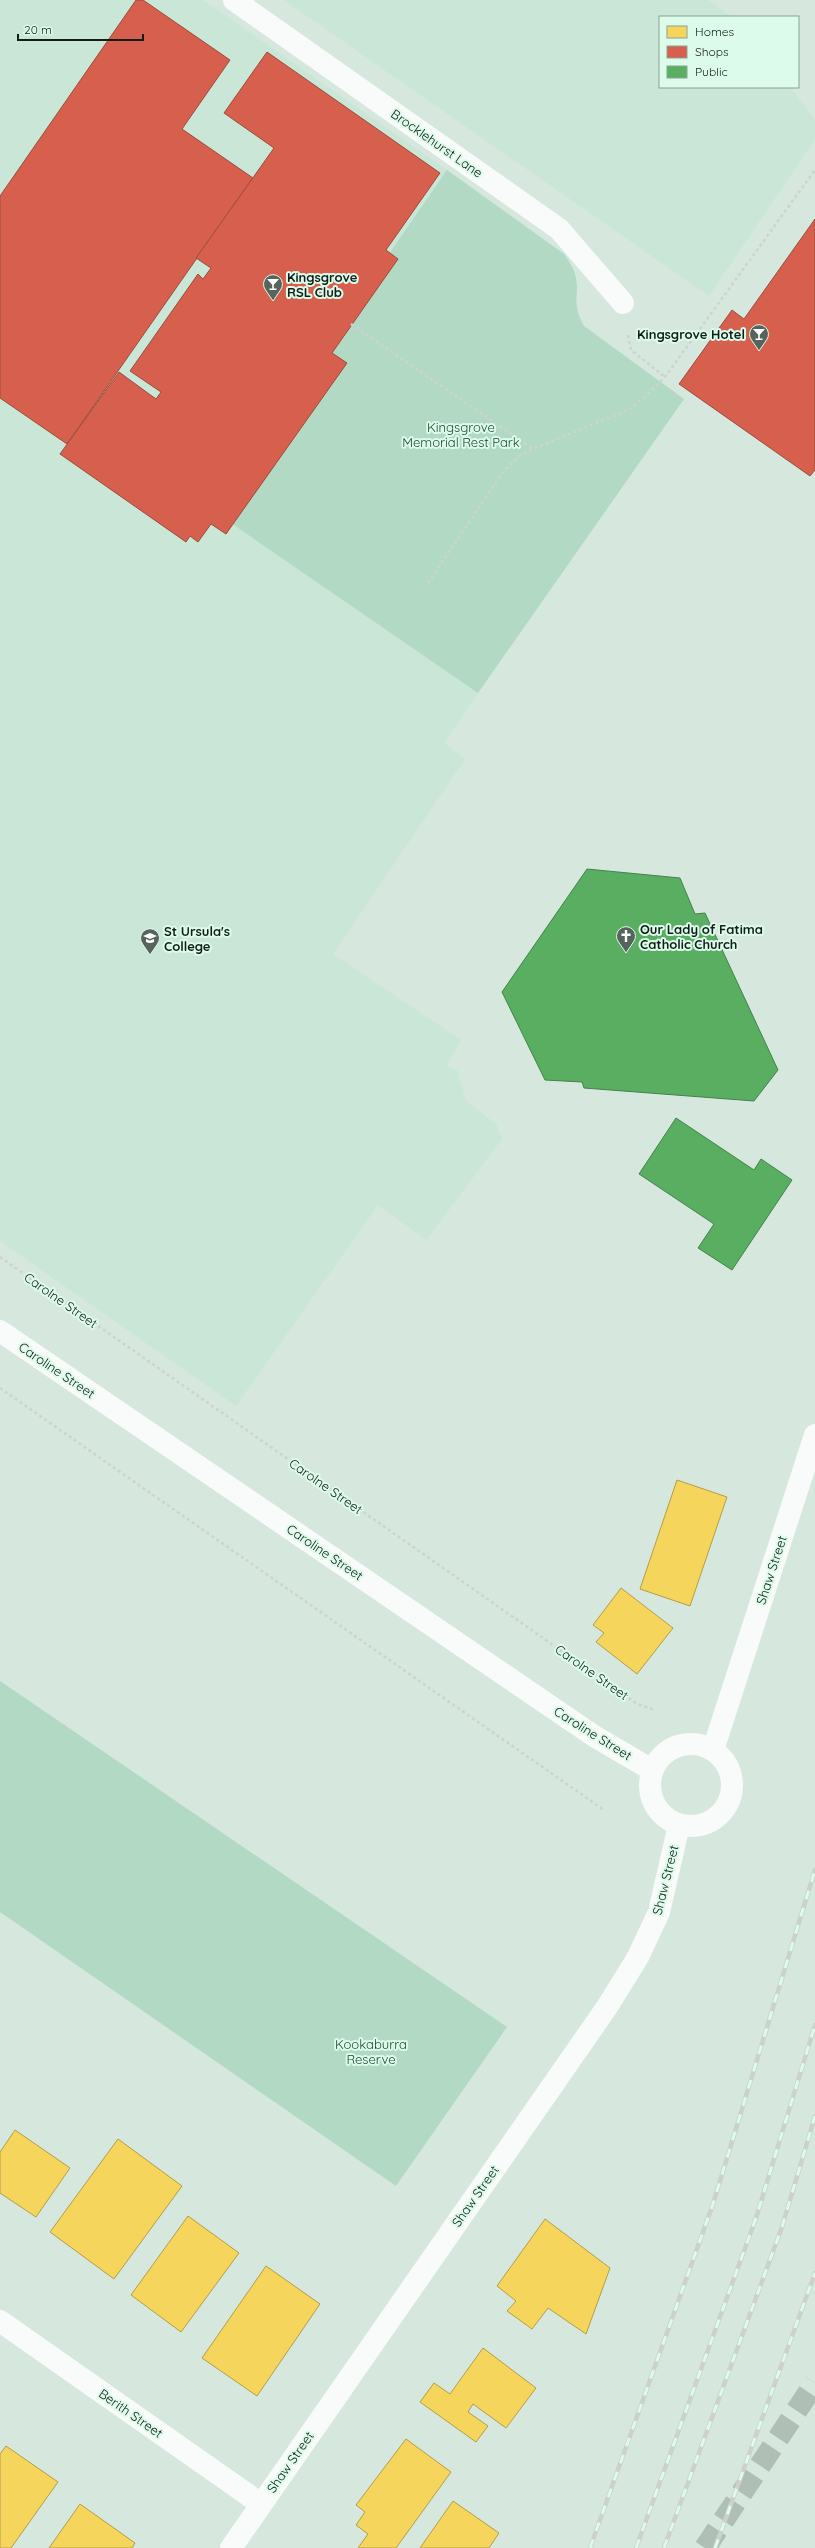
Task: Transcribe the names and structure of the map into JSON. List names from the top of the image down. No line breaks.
{"streets":{"street":["Brocklehurst Lane","Caroline Street","Shaw Street","Berith Street"],"path":["Carolne Street"]},"crossings":[["Caroline Street","Shaw Street"],["Shaw Street","Berith Street"]],"parks":["Kingsgrove Memorial Rest Park","Kookaburra Reserve"],"places":{"bar":["Kingsgrove RSL Club","Kingsgrove Hotel"],"church":["Our Lady of Fatima Catholic Church"],"school or university":["St Ursula's College"]},"legend":["Homes","Shops","Public"],"scale_bar":"20 m"}
